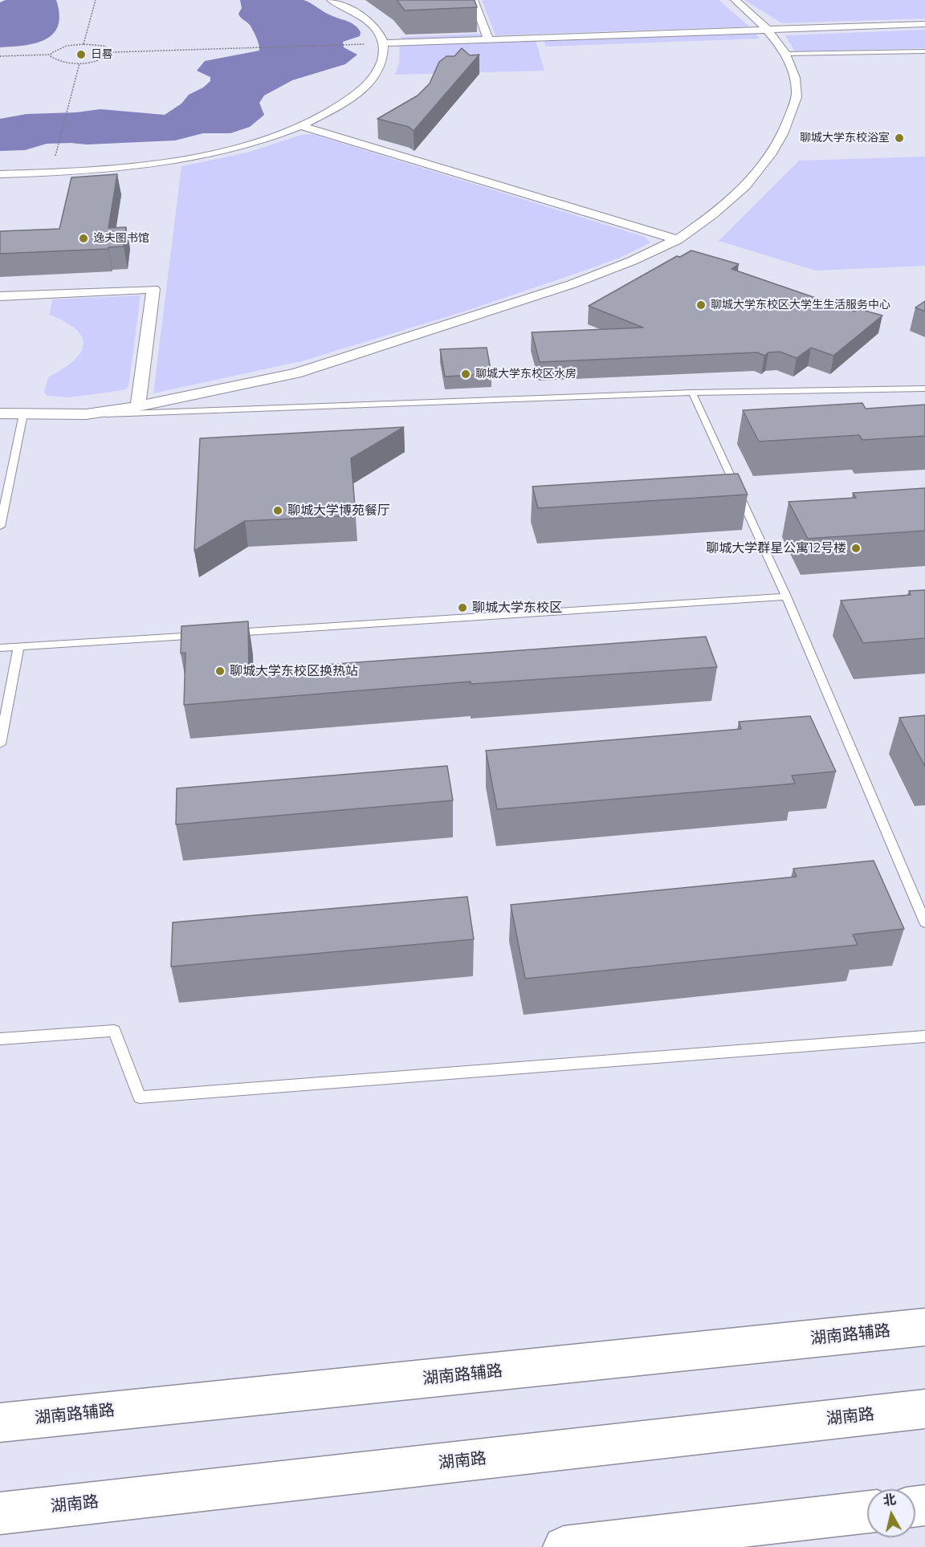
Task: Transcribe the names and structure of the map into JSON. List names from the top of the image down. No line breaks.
{"streets":{"main road":["湖南路辅路","湖南路"]},"places":["日晷","聊城大学东校浴室","逸夫图书馆","聊城大学东校区大学生生活服务中心","聊城大学东校区水房","聊城大学博苑餐厅","聊城大学群星公寓12号楼","聊城大学东校区","聊城大学东校区换热站"],"north":"top"}
